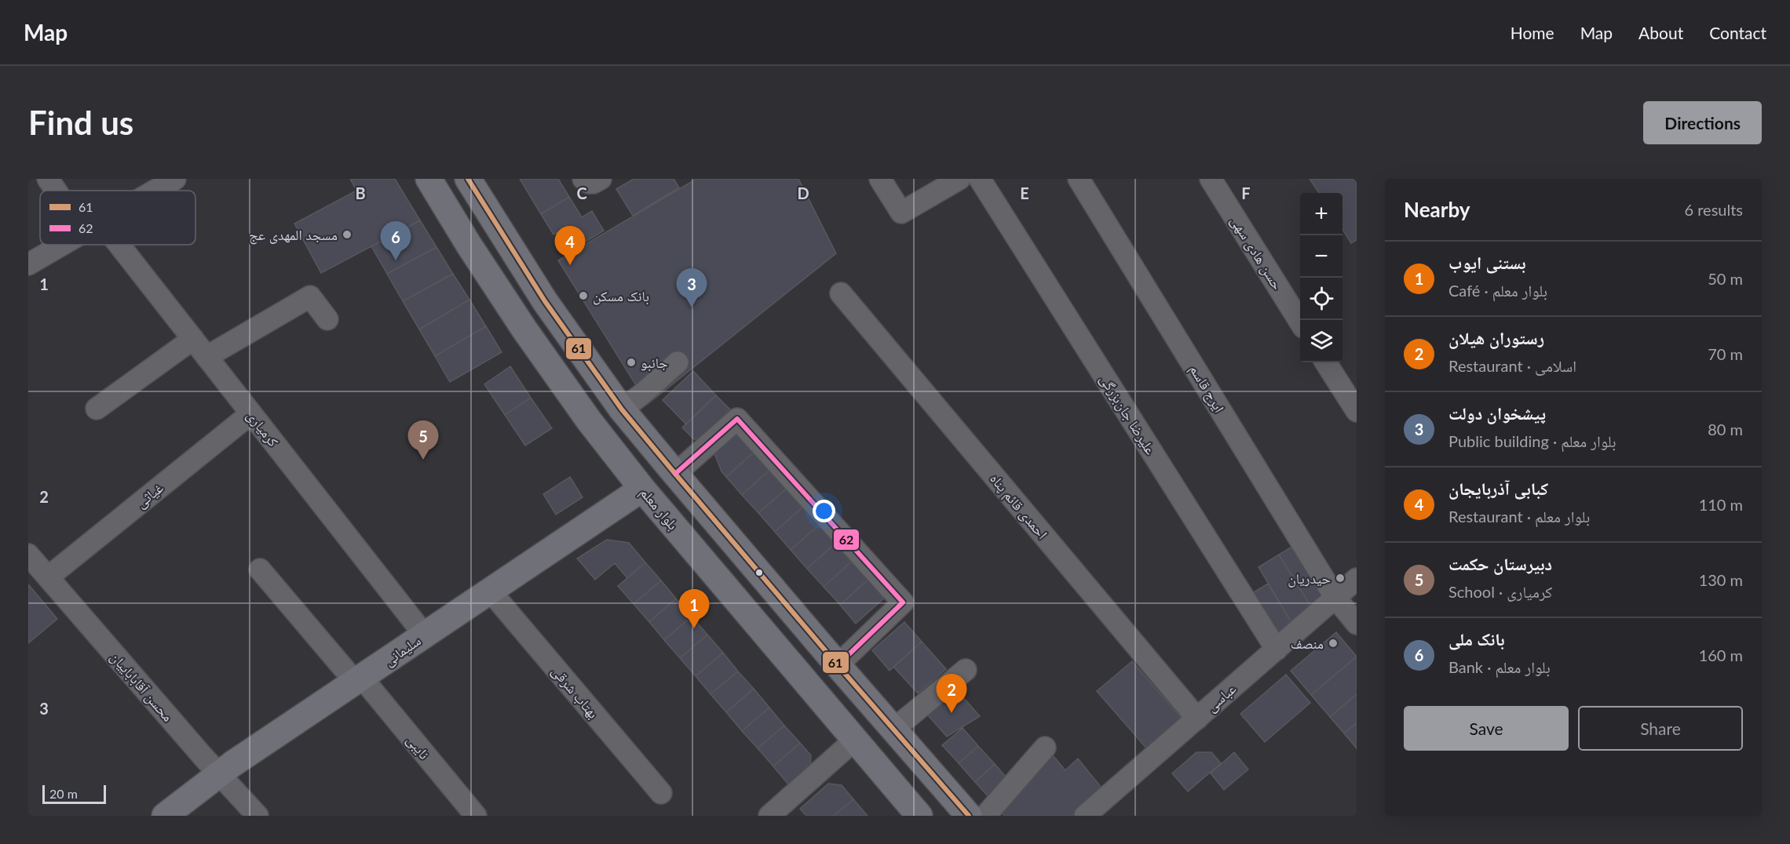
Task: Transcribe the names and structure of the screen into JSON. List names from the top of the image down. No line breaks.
{"streets":{"main road":["بلوار معلم","سلیمانی"],"street":["حسن هادی سهی","ایرج قاسم","علیرضا جان‌بزرگی","کرمیاری","غیاثی","احمدی قائم پناه","محسن آقاباباییان","بهتاب شرقی","عباسی","نایبی"]},"crossings":[["ایرج قاسم","عباسی"],["علیرضا جان‌بزرگی","عباسی"],["کرمیاری","غیاثی"],["کرمیاری","سلیمانی"],["غیاثی","محسن آقاباباییان"],["احمدی قائم پناه","عباسی"],["بلوار معلم","سلیمانی"],["سلیمانی","محسن آقاباباییان"],["سلیمانی","بهتاب شرقی"],["سلیمانی","نایبی"]],"places":["مسجد المهدی عج","بانک مسکن","جانبو","حیدریان","منصف"],"lines":["transit line 61","transit line 62"],"legend":["61","62"],"scale_bar":"20 m","page":{"header":"Map","nav":["Home","Map","About","Contact"],"buttons":["Directions",["Save","Share"]],"title":"Find us","heading":["Nearby","6 results"],"map_buttons":["+","−"],"pins":["6","4","3","5","1","2"],"list":[{"mark":"1","name":"بستنی ایوب","note":"Café · بلوار معلم","value":"50 m"},{"mark":"2","name":"رستوران هیلان","note":"Restaurant · اسلامی","value":"70 m"},{"mark":"3","name":"پیشخوان دولت","note":"Public building · بلوار معلم","value":"80 m"},{"mark":"4","name":"کبابی آذربایجان","note":"Restaurant · بلوار معلم","value":"110 m"},{"mark":"5","name":"دبیرستان حکمت","note":"School · کرمیاری","value":"130 m"},{"mark":"6","name":"بانک ملی","note":"Bank · بلوار معلم","value":"160 m"}],"scale":"20 m"},"grid":{"columns":["B","C","D","E","F"],"rows":["1","2","3"]}}
